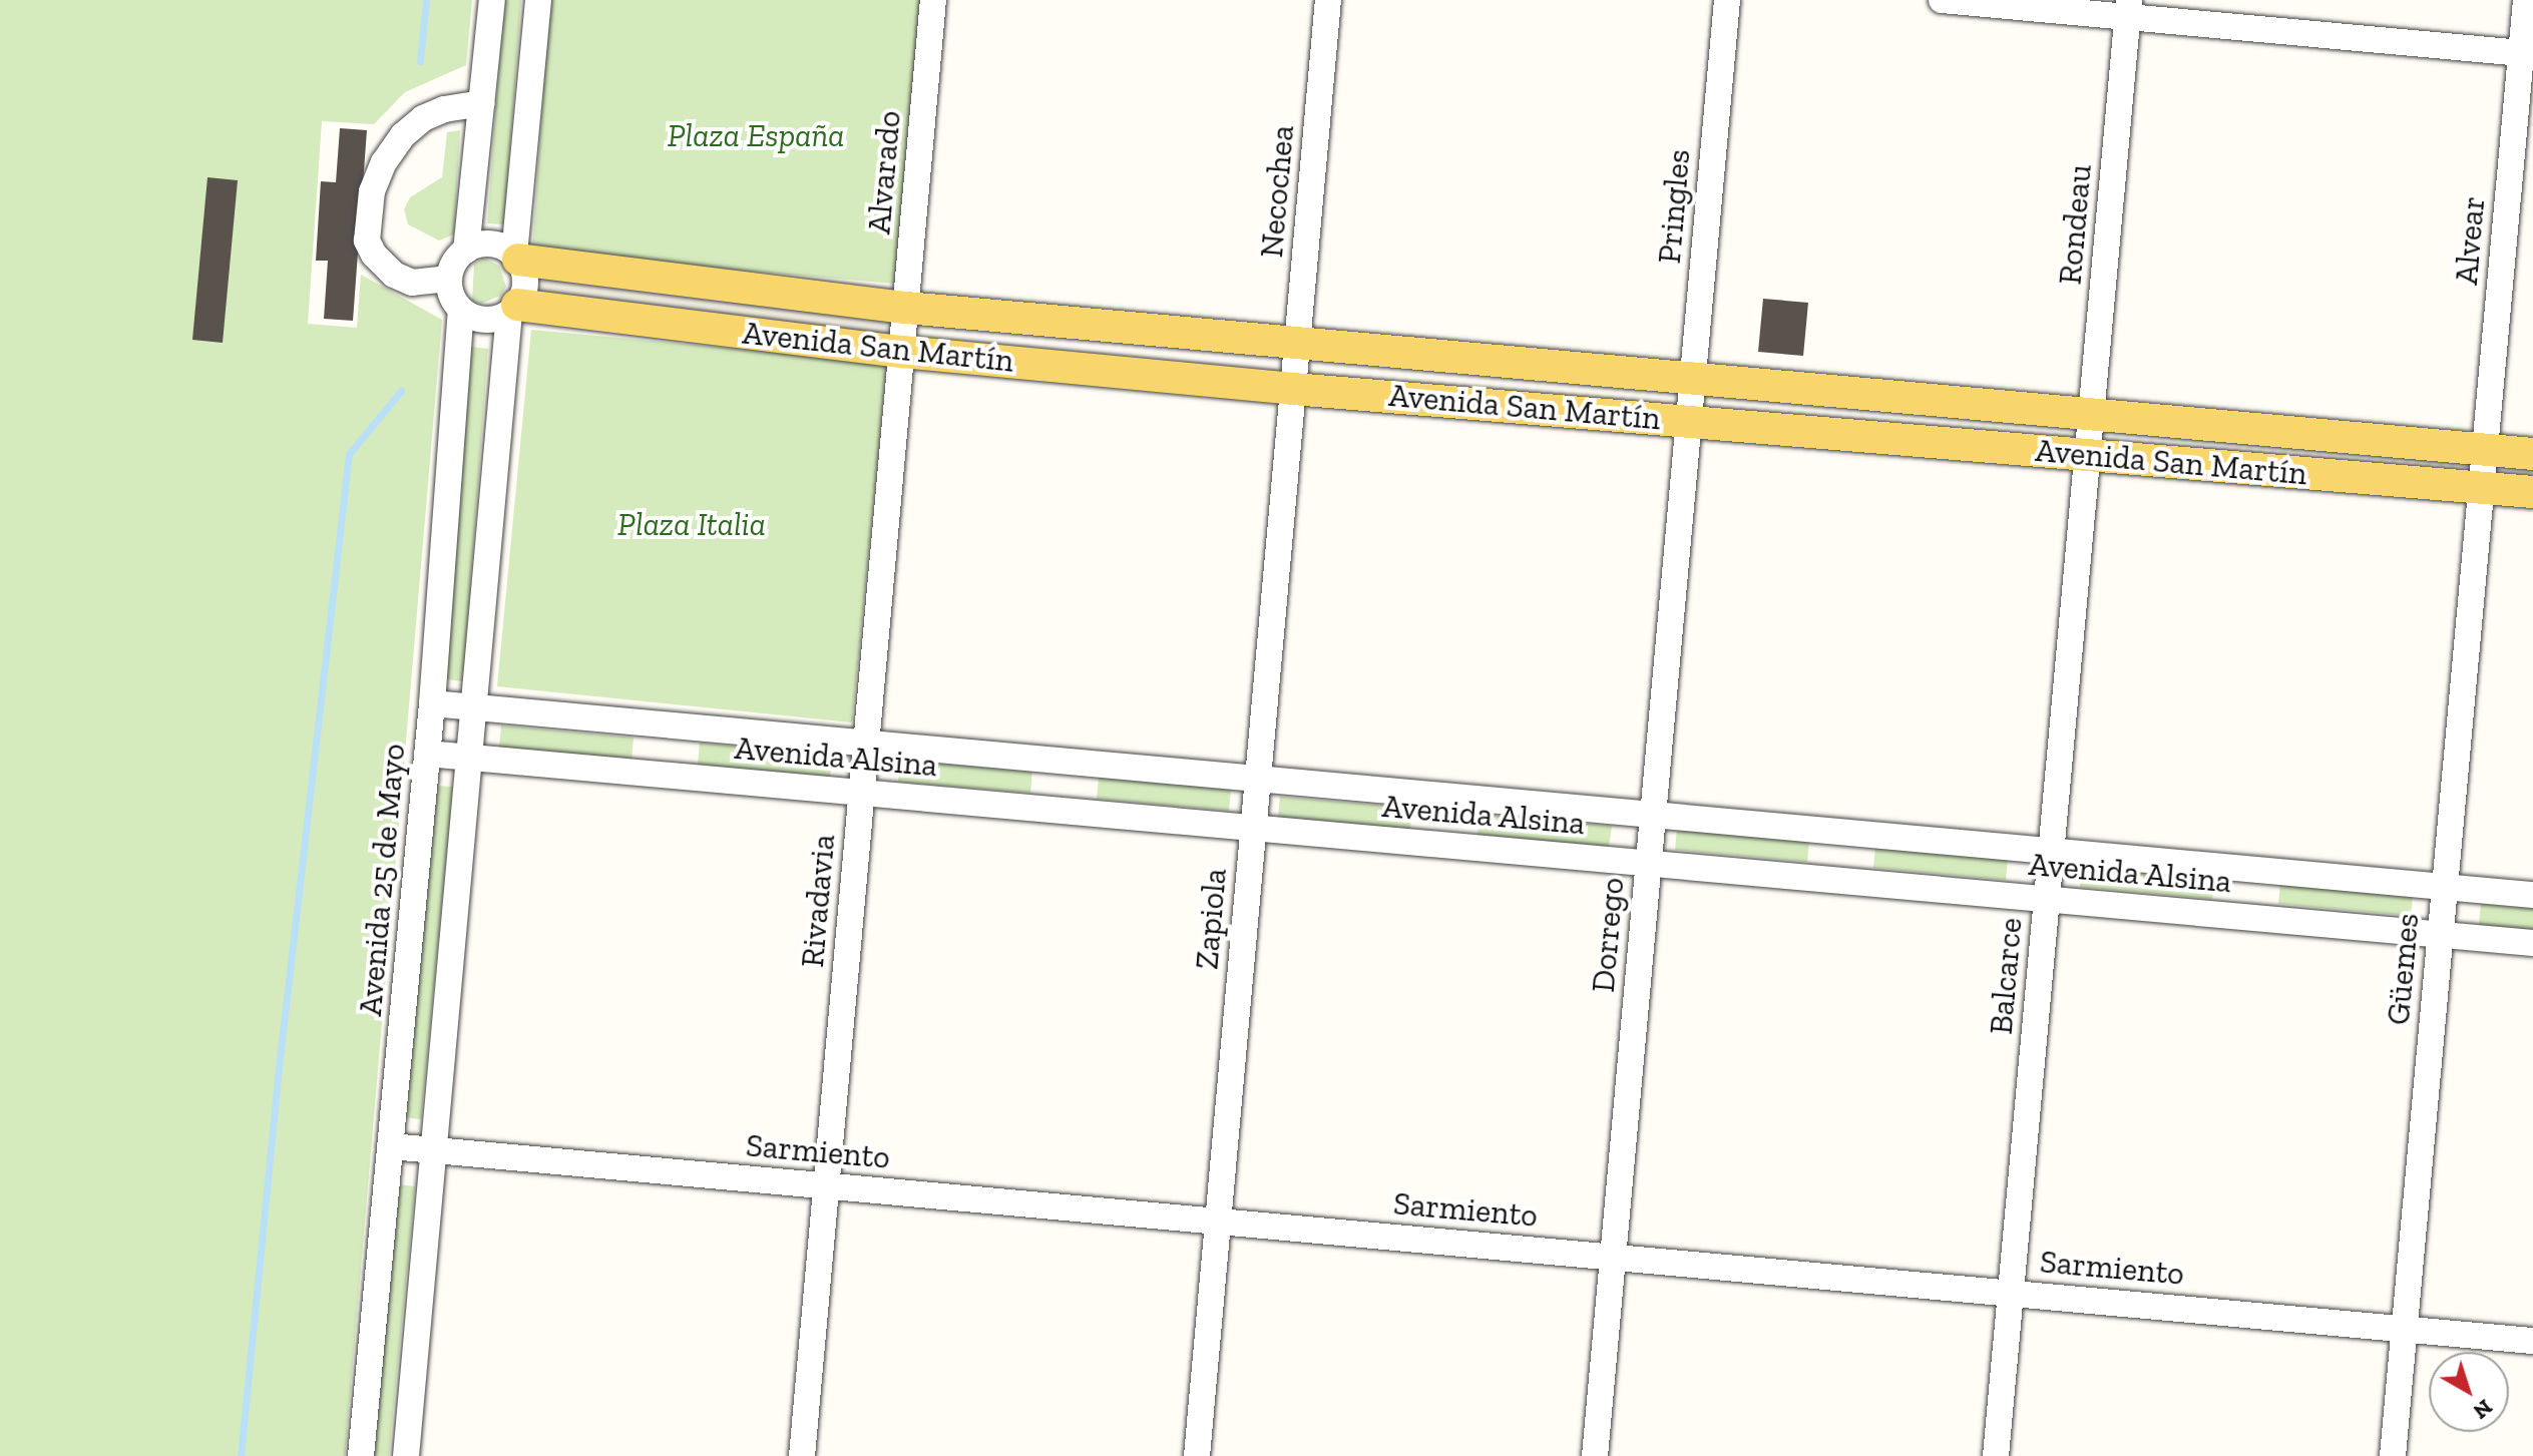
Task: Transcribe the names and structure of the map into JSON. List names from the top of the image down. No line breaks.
{"streets":{"main road":["Avenida San Martín"],"street":["Alvarado","Necochea","Pringles","Rondeau","Alvear","Avenida Alsina","Avenida 25 de Mayo","Rivadavia","Zapiola","Dorrego","Güemes","Balcarce","Sarmiento"]},"crossings":[["Alvarado","Avenida San Martín"],["Alvarado","Rivadavia"],["Necochea","Avenida San Martín"],["Necochea","Zapiola"],["Pringles","Avenida San Martín"],["Pringles","Dorrego"],["Rondeau","Avenida San Martín"],["Rondeau","Balcarce"],["Alvear","Avenida San Martín"],["Alvear","Güemes"],["Avenida San Martín","Avenida 25 de Mayo"],["Avenida San Martín","Rivadavia"],["Avenida San Martín","Zapiola"],["Avenida San Martín","Dorrego"],["Avenida San Martín","Güemes"],["Avenida San Martín","Balcarce"],["Avenida Alsina","Avenida 25 de Mayo"],["Avenida Alsina","Rivadavia"],["Avenida Alsina","Zapiola"],["Avenida Alsina","Dorrego"],["Avenida Alsina","Güemes"],["Avenida Alsina","Balcarce"],["Avenida 25 de Mayo","Sarmiento"],["Rivadavia","Sarmiento"],["Zapiola","Sarmiento"],["Dorrego","Sarmiento"],["Güemes","Sarmiento"],["Balcarce","Sarmiento"]],"parks":["Plaza España","Plaza Italia"],"north":"bottom right"}
